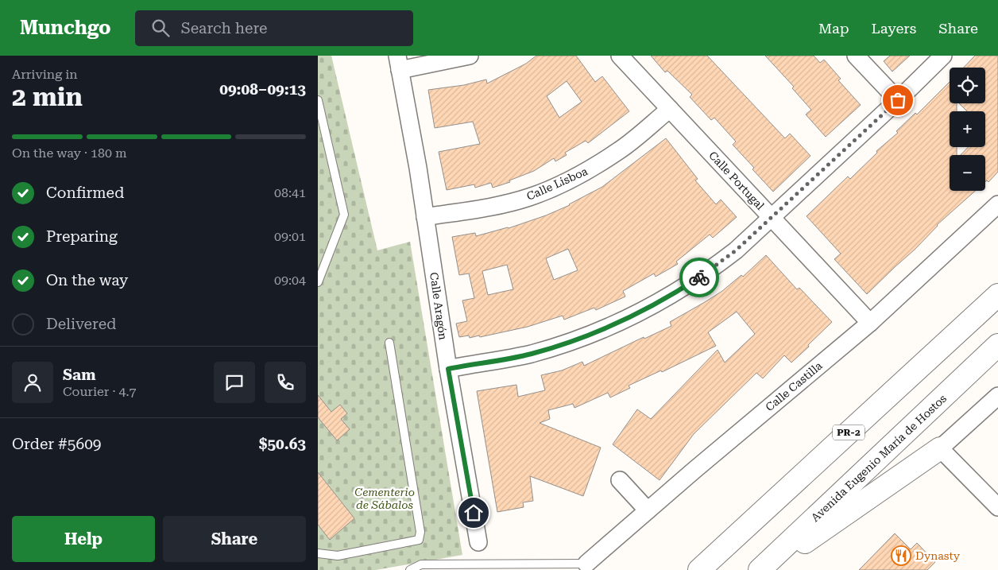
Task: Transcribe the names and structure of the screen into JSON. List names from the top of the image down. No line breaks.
{"streets":{"highway":["PR-2","Avenida Eugenio María de Hostos"],"street":["Calle Portugal","Calle Lisboa","Calle Aragón","Calle Castilla"]},"crossings":[["Calle Portugal","Calle Lisboa"],["Calle Portugal","Calle Castilla"],["Calle Lisboa","Calle Aragón"]],"parks":["Cementerio de Sábalos"],"places":{"restaurant":["Dynasty"]},"page":{"header":"Munchgo","search":"Search here","nav":["Map","Layers","Share"],"heading":["2 min","Arriving in","09:08–09:13"],"panel":["Sam","Courier · 4.7","Order #5609","$50.63"],"map_buttons":["+","−"],"bar":"On the way · 180 m","list":[["Confirmed","08:41"],["Preparing","09:01"],["On the way","09:04"],"Delivered"],"buttons":["Help","Share"]}}
